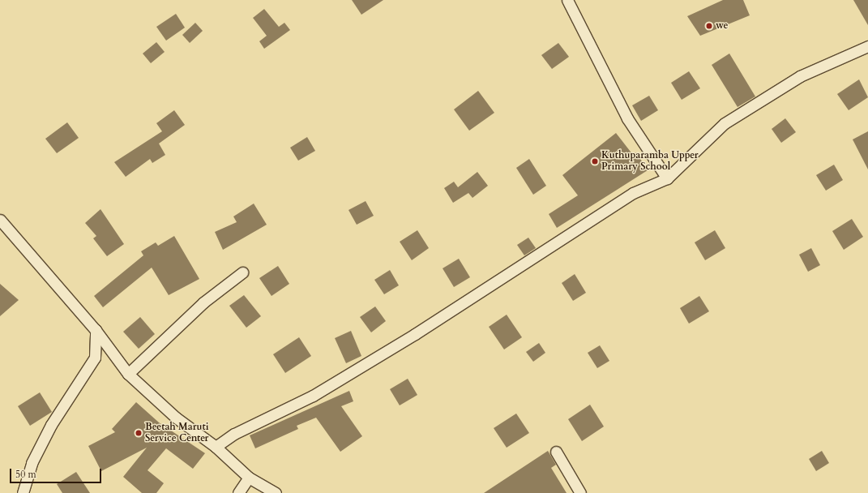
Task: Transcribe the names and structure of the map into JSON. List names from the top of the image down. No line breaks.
{"places":["we","Kuthuparamba Upper Primary School","Beetah Maruti Service Center"],"scale_bar":"50 m"}
